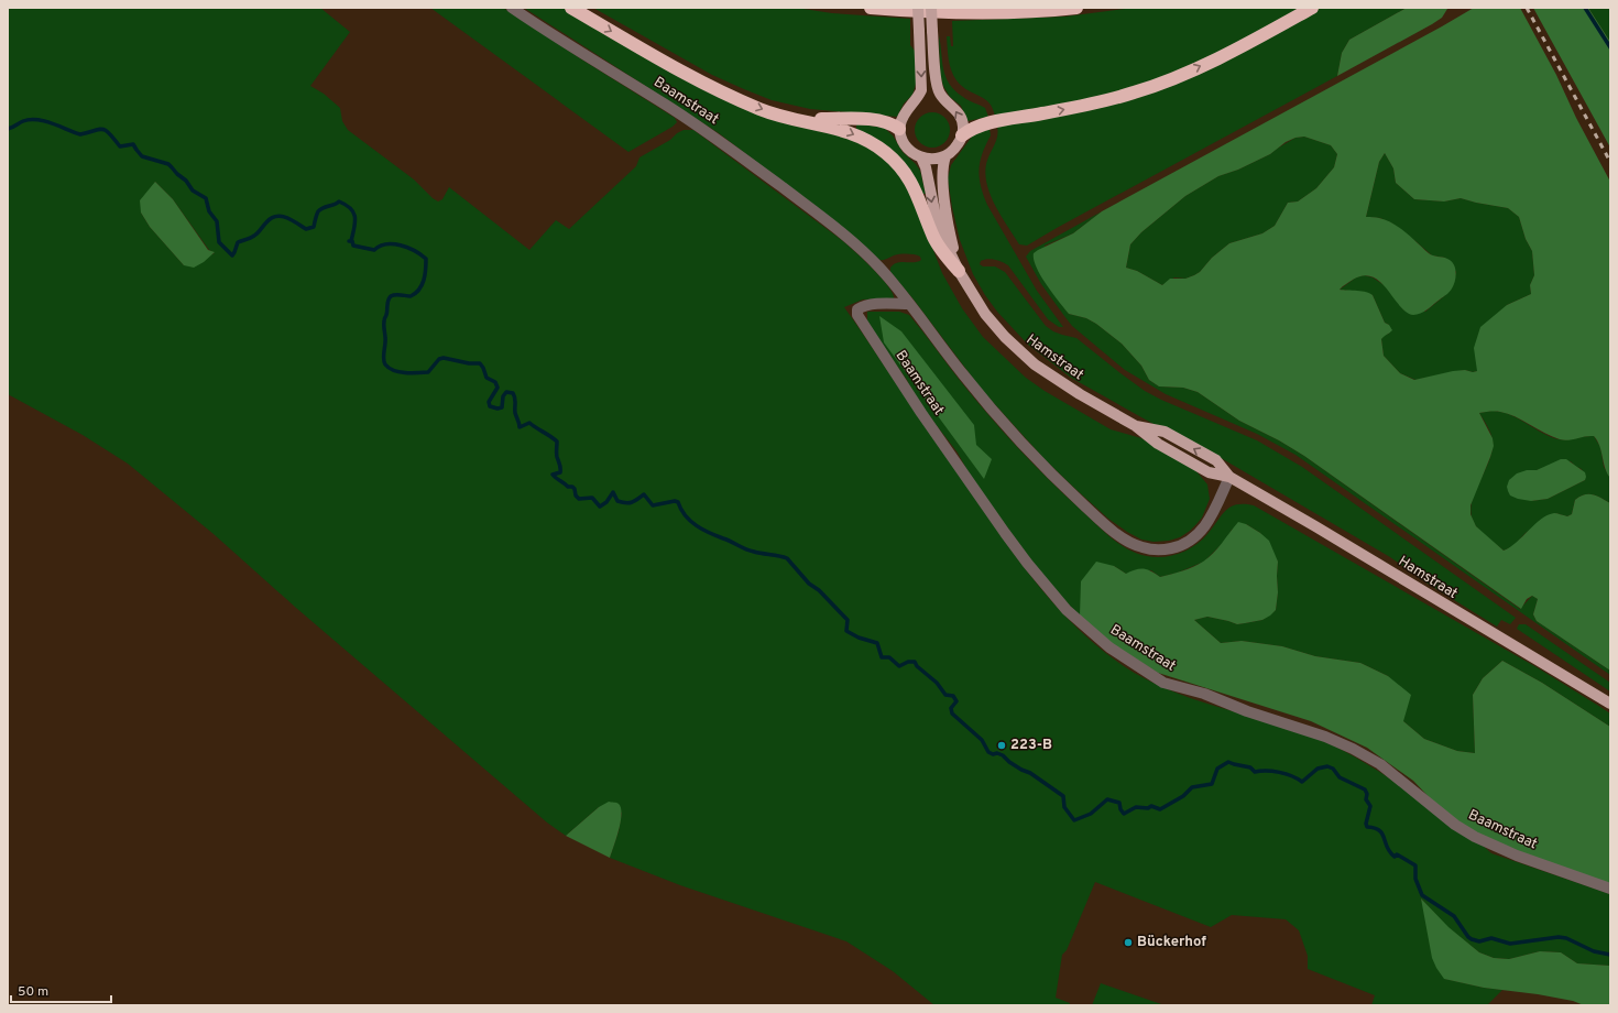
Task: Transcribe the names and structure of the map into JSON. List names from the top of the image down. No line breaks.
{"streets":{"main road":["Hamstraat"],"street":["Baamstraat"]},"crossings":[["Baamstraat","Hamstraat"]],"places":["223-B","Bückerhof"],"scale_bar":"50 m"}
